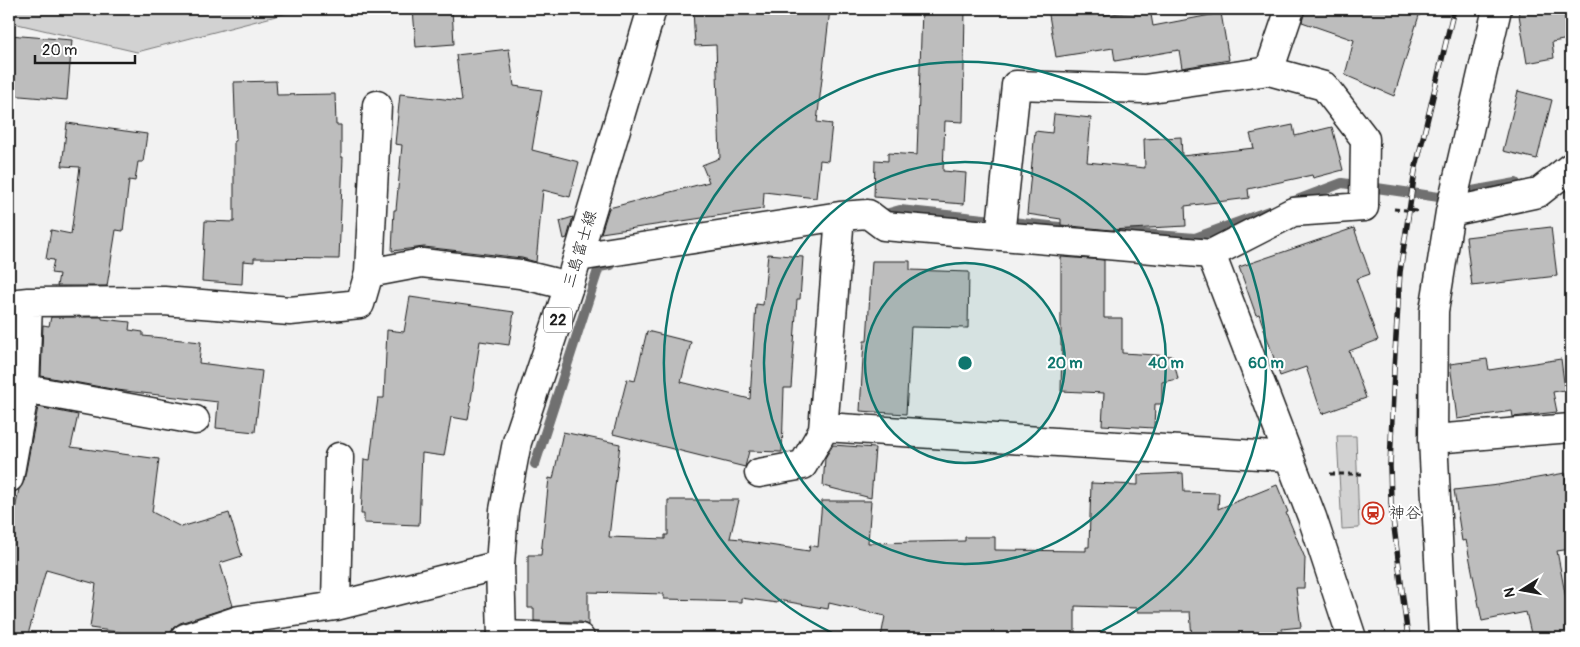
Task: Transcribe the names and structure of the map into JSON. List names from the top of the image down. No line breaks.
{"streets":{"street":["三島富士線","22"]},"places":{"station":["神谷"]},"scale_bar":"20 m","north":"left","rings":["20 m","40 m","60 m"]}
